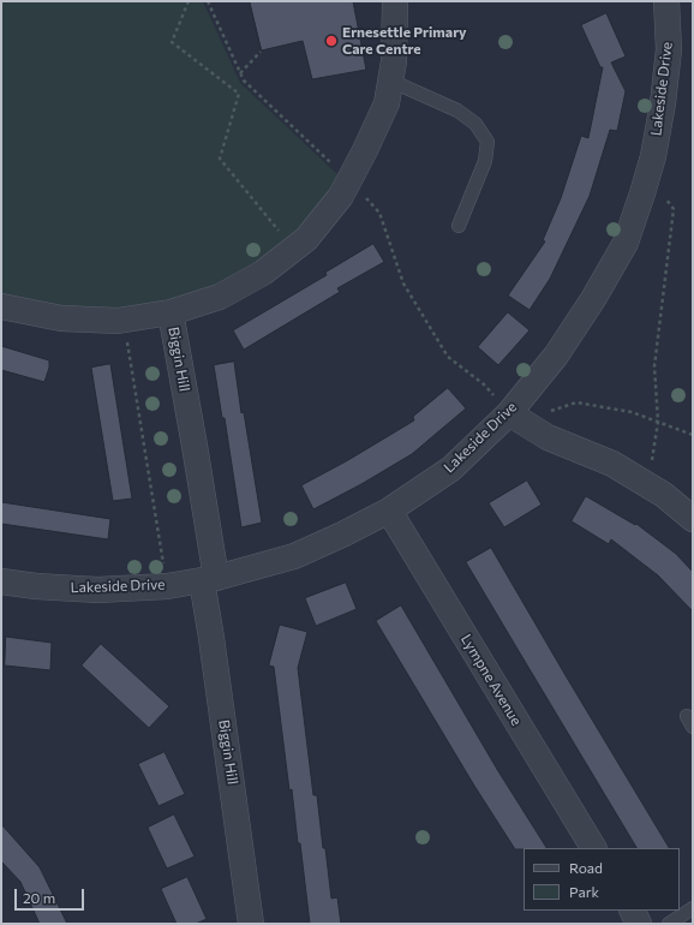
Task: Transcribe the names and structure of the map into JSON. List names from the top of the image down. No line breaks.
{"streets":{"street":["Lakeside Drive","Biggin Hill","Lympne Avenue"]},"crossings":[["Lakeside Drive","Biggin Hill"],["Lakeside Drive","Lympne Avenue"]],"places":["Ernesettle Primary Care Centre"],"legend":["Road","Park"],"scale_bar":"20 m"}
